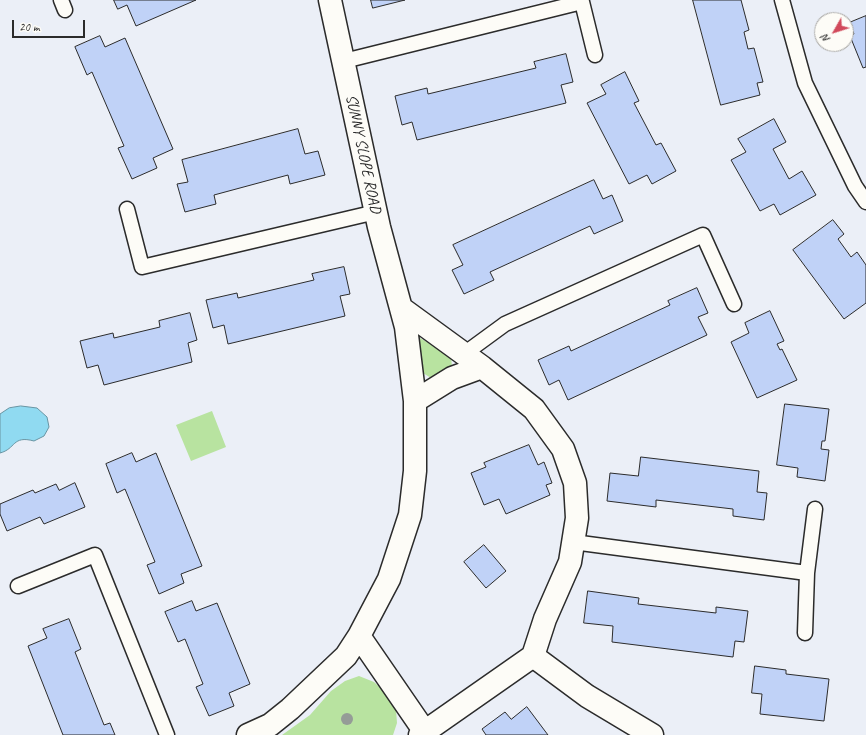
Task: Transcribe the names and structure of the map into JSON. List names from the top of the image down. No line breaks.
{"streets":{"street":["SUNNY SLOPE ROAD"]},"scale_bar":"20 m","north":"bottom left"}
